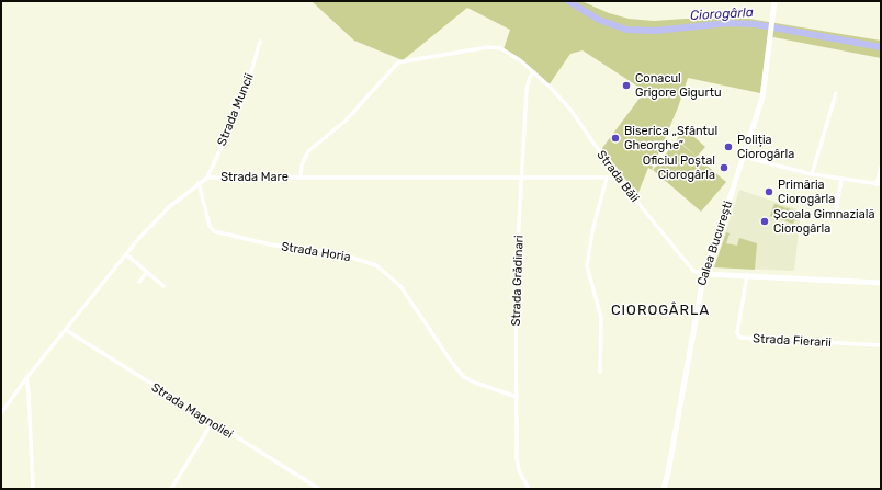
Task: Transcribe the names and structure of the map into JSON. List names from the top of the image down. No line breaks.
{"streets":{"main road":["Calea București"],"street":["Strada Muncii","Strada Băii","Strada Mare","Strada Horia","Strada Grădinari","Strada Fierarii","Strada Magnoliei"]},"crossings":[["Strada Muncii","Strada Mare"],["Strada Băii","Strada Mare"],["Strada Băii","Calea București"],["Strada Băii","Strada Grădinari"],["Strada Mare","Strada Horia"],["Strada Mare","Strada Grădinari"],["Strada Mare","Strada Magnoliei"],["Strada Horia","Strada Grădinari"]],"districts":["CIOROGÂRLA"],"water":["Ciorogârla"],"places":["Conacul Grigore Gigurtu","Biserica „Sfântul Gheorghe”","Poliția Ciorogârla","Oficiul Poștal Ciorogârla","Primăria Ciorogârla","Școala Gimnazială Ciorogârla"]}
